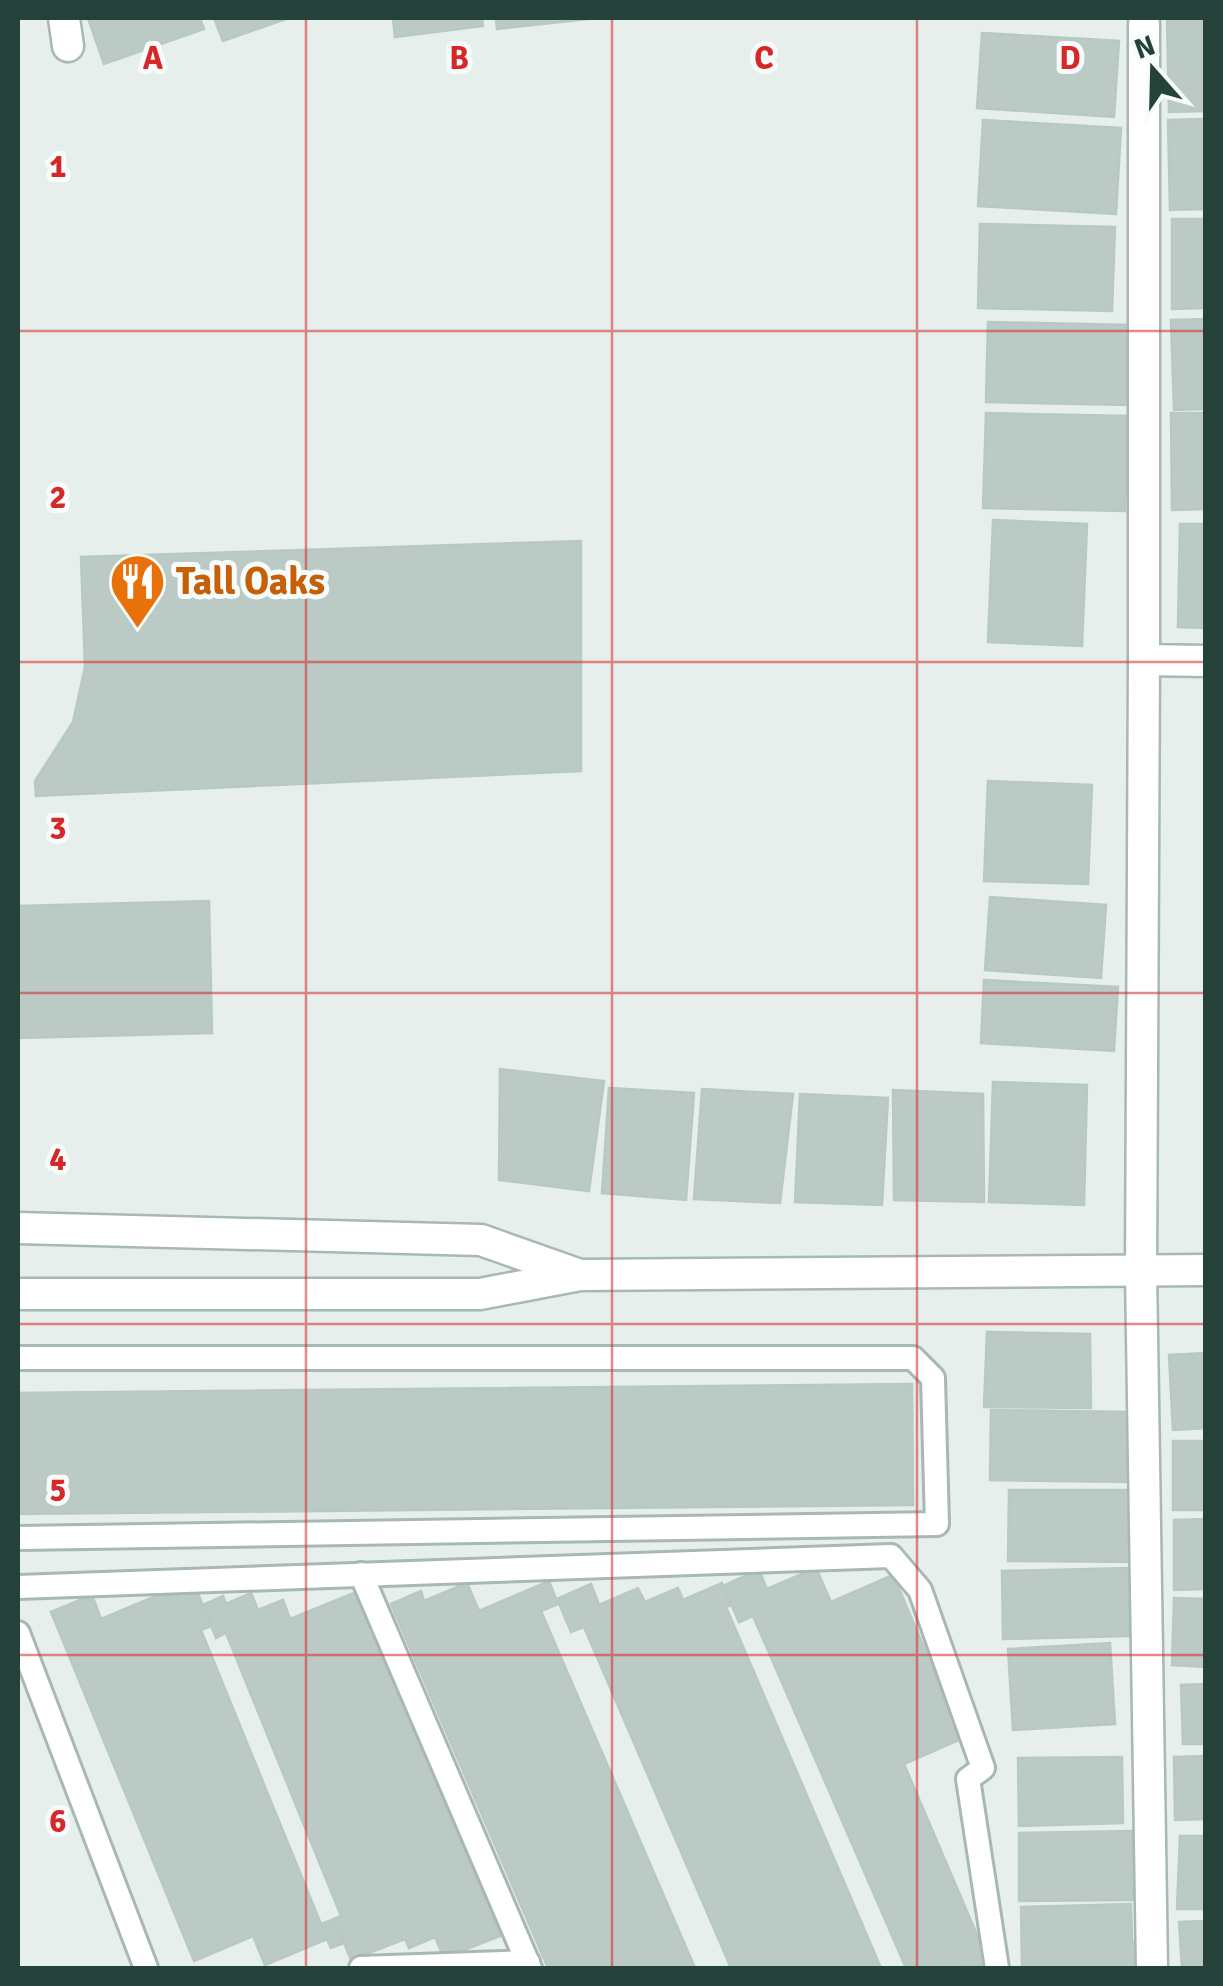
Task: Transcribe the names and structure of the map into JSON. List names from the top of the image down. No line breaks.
{"places":{"restaurant":["Tall Oaks"]},"north":"top","grid":{"columns":["A","B","C","D"],"rows":["1","2","3","4","5","6"]}}
